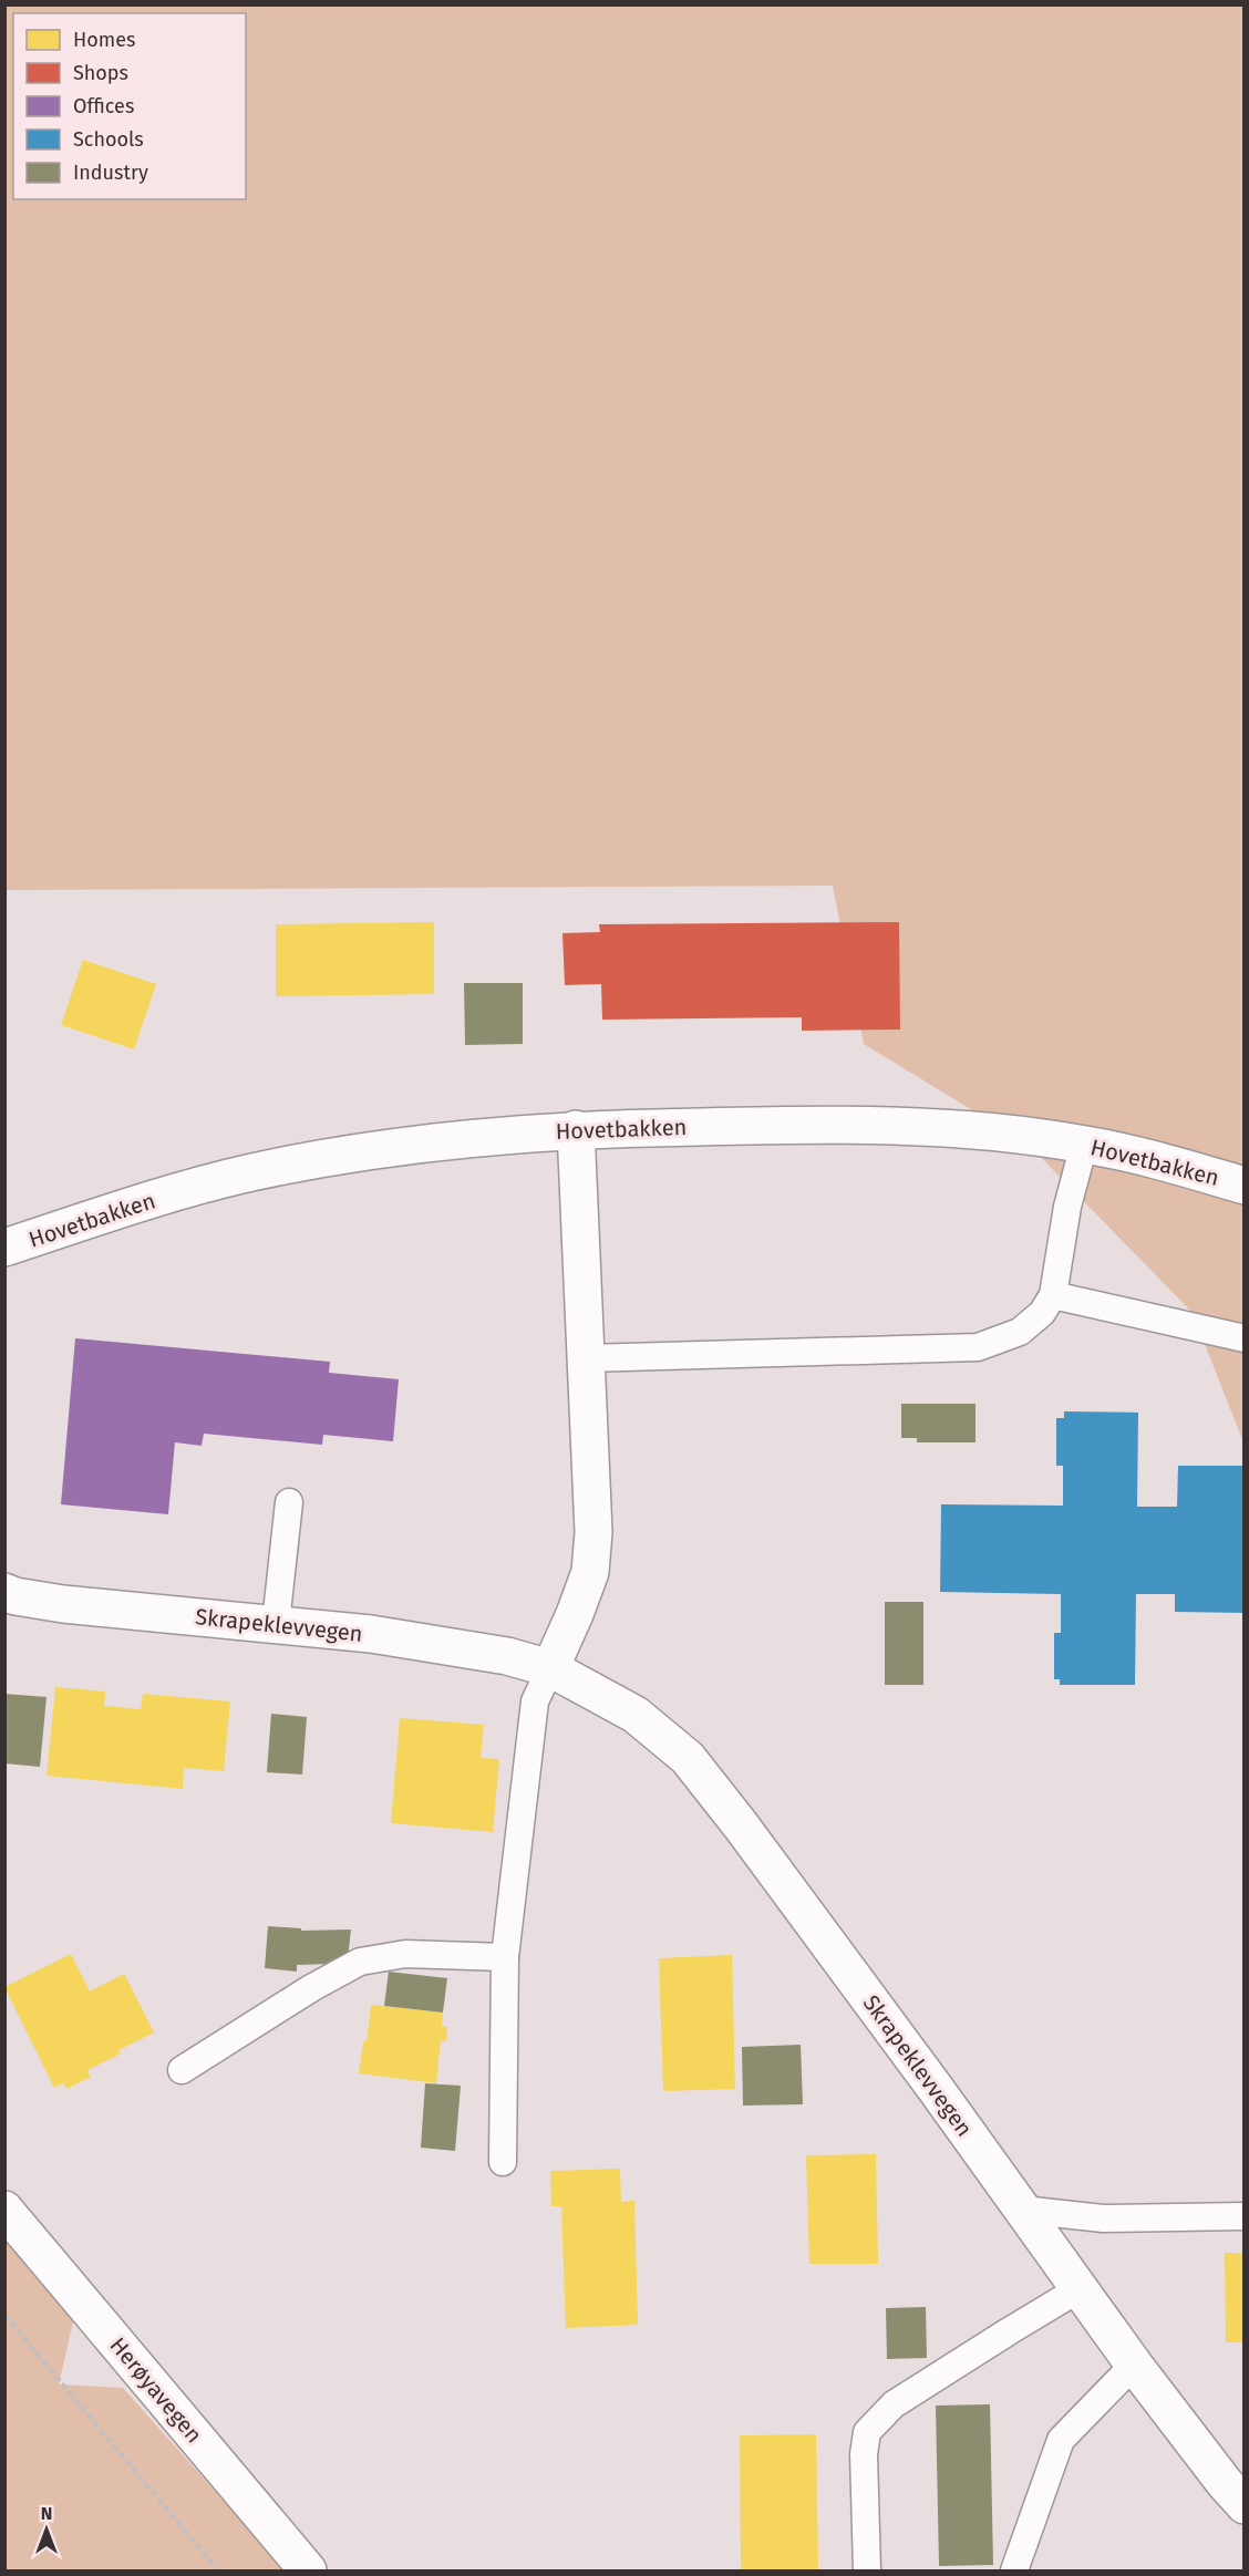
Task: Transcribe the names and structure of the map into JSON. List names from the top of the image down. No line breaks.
{"streets":{"main road":["Hovetbakken","Skrapeklevvegen","Herøyavegen"]},"legend":["Homes","Shops","Offices","Schools","Industry"],"north":"top"}
